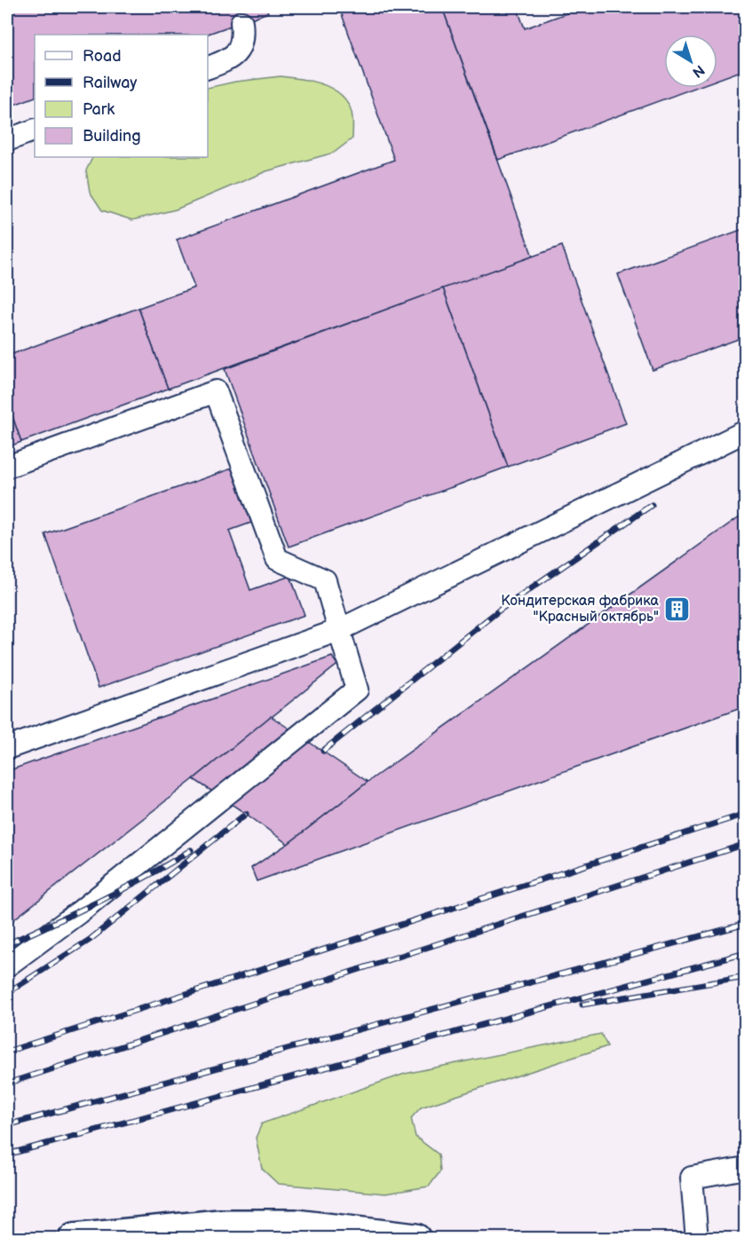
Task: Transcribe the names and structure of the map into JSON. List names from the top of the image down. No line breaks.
{"places":{"building":["Кондитерская фабрика \"Красный октябрь\""]},"legend":["Road","Railway","Park","Building"],"north":"bottom right"}
